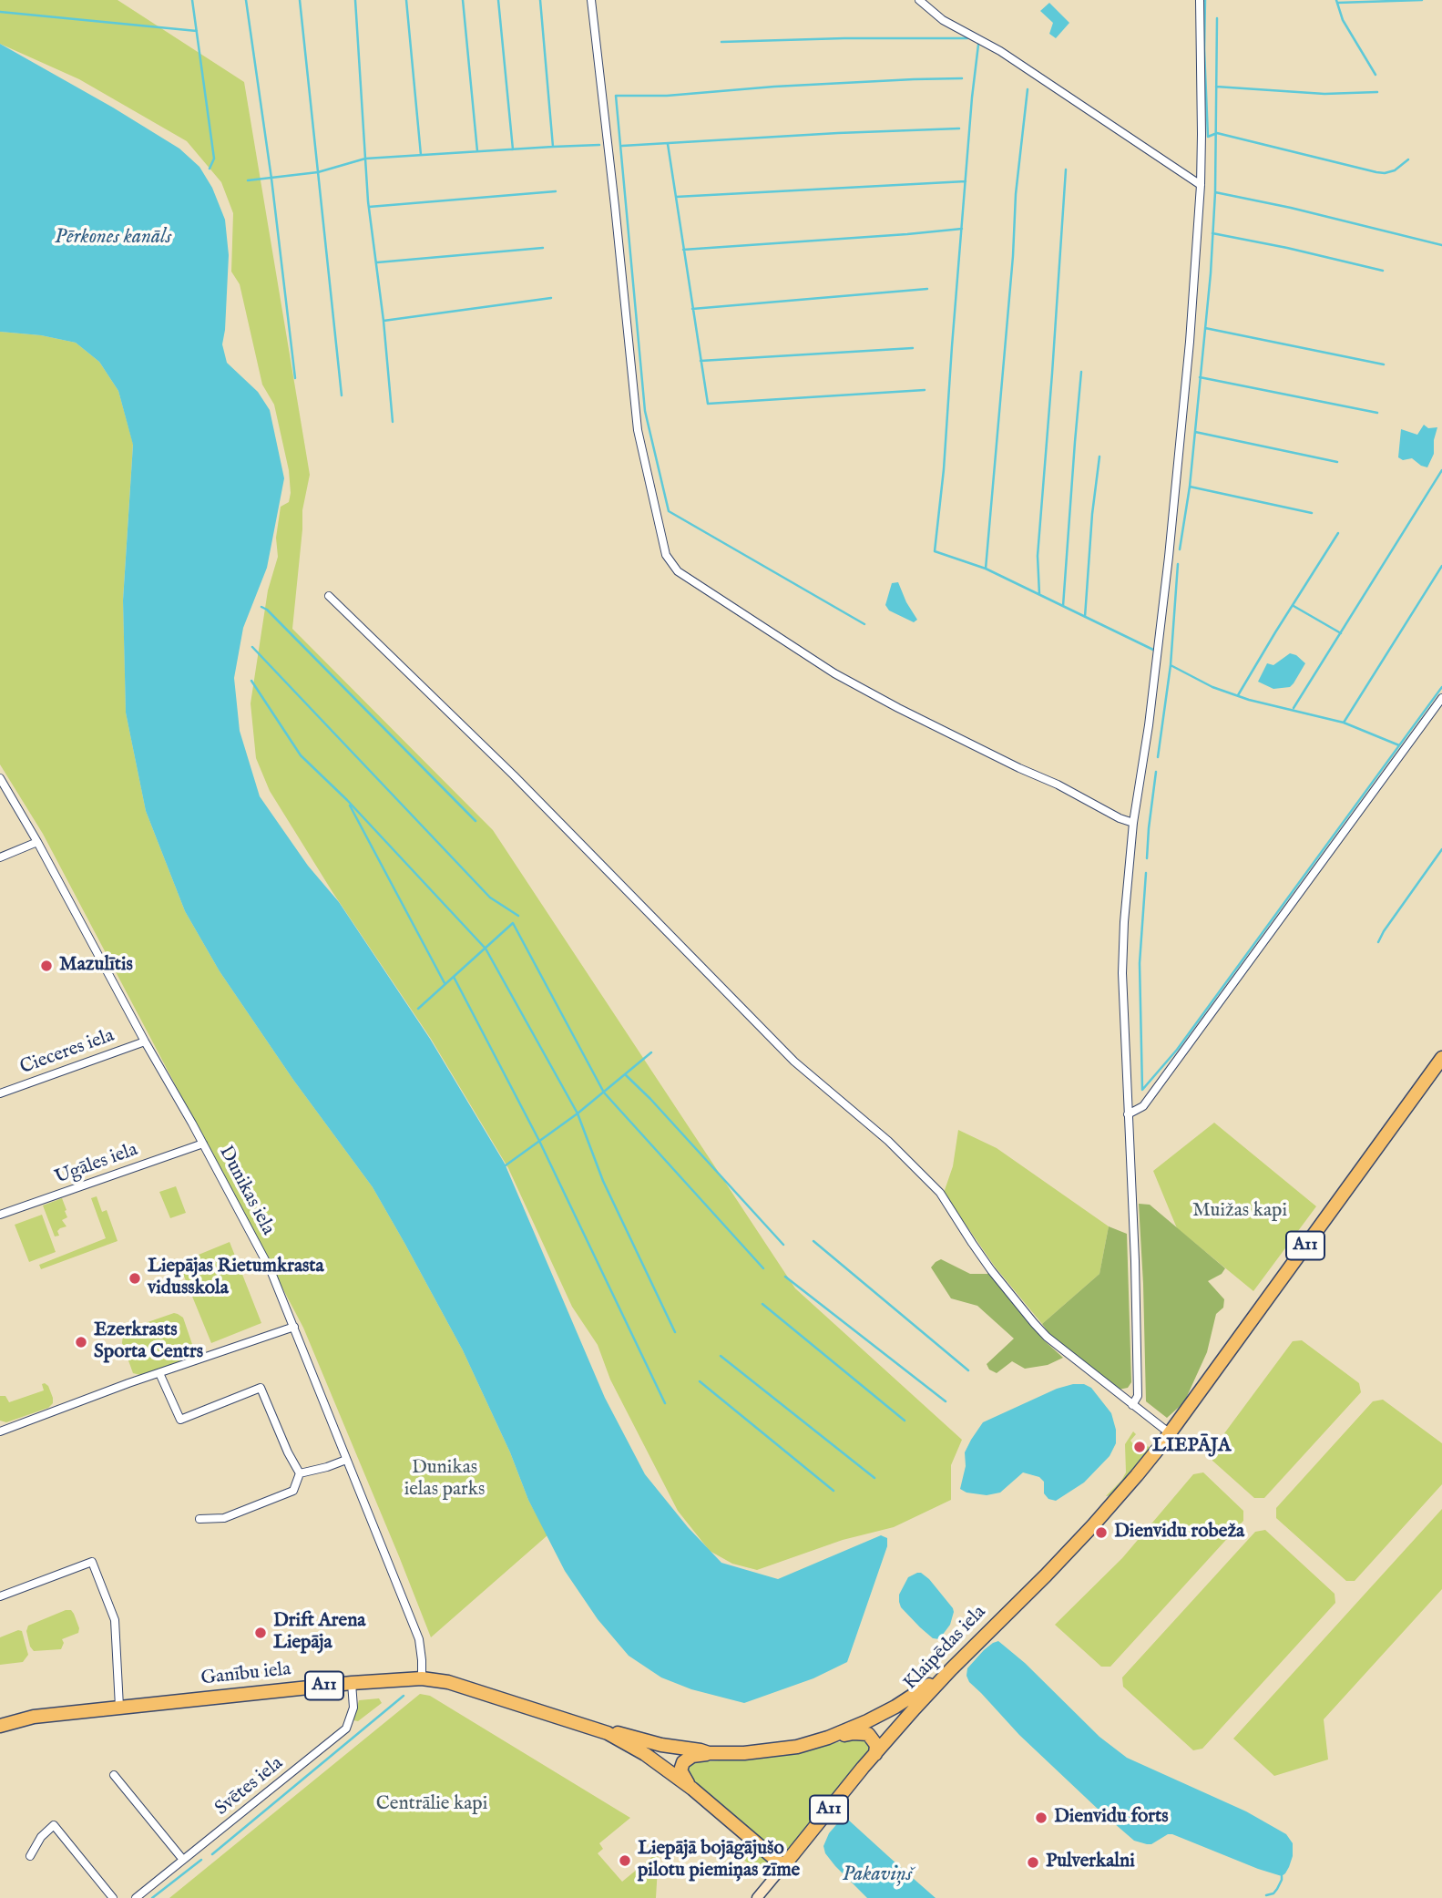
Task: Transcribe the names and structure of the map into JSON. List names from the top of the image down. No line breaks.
{"streets":{"highway":["A11","Klaipēdas iela","Ganību iela"],"street":["Cieceres iela","Ugāles iela","Dunikas iela","Svētes iela"]},"crossings":[["Cieceres iela","Dunikas iela"],["Ugāles iela","Dunikas iela"],["Dunikas iela","Ganību iela"],["A11","Klaipēdas iela"],["Klaipēdas iela","Ganību iela"],["Ganību iela","Svētes iela"]],"water":["Pērkones kanāls","Pakaviņš"],"parks":["Muižas kapi","Dunikas ielas parks","Centrālie kapi"],"places":["Mazulītis","Liepājas Rietumkrasta vidusskola","Ezerkrasts Sporta Centrs","LIEPĀJA","Dienvidu robeža","Drift Arena Liepāja","Dienvidu forts","Liepājā bojāgājušo pilotu piemiņas zīme","Pulverkalni"]}
